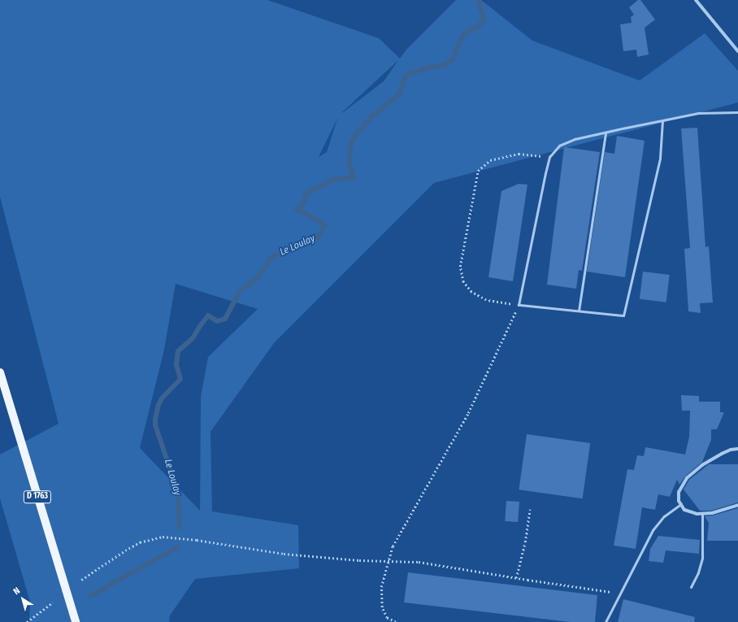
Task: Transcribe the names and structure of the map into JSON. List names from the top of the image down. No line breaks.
{"streets":{"main road":["D 1763"]},"water":["Le Loulay"],"north":"top left"}
